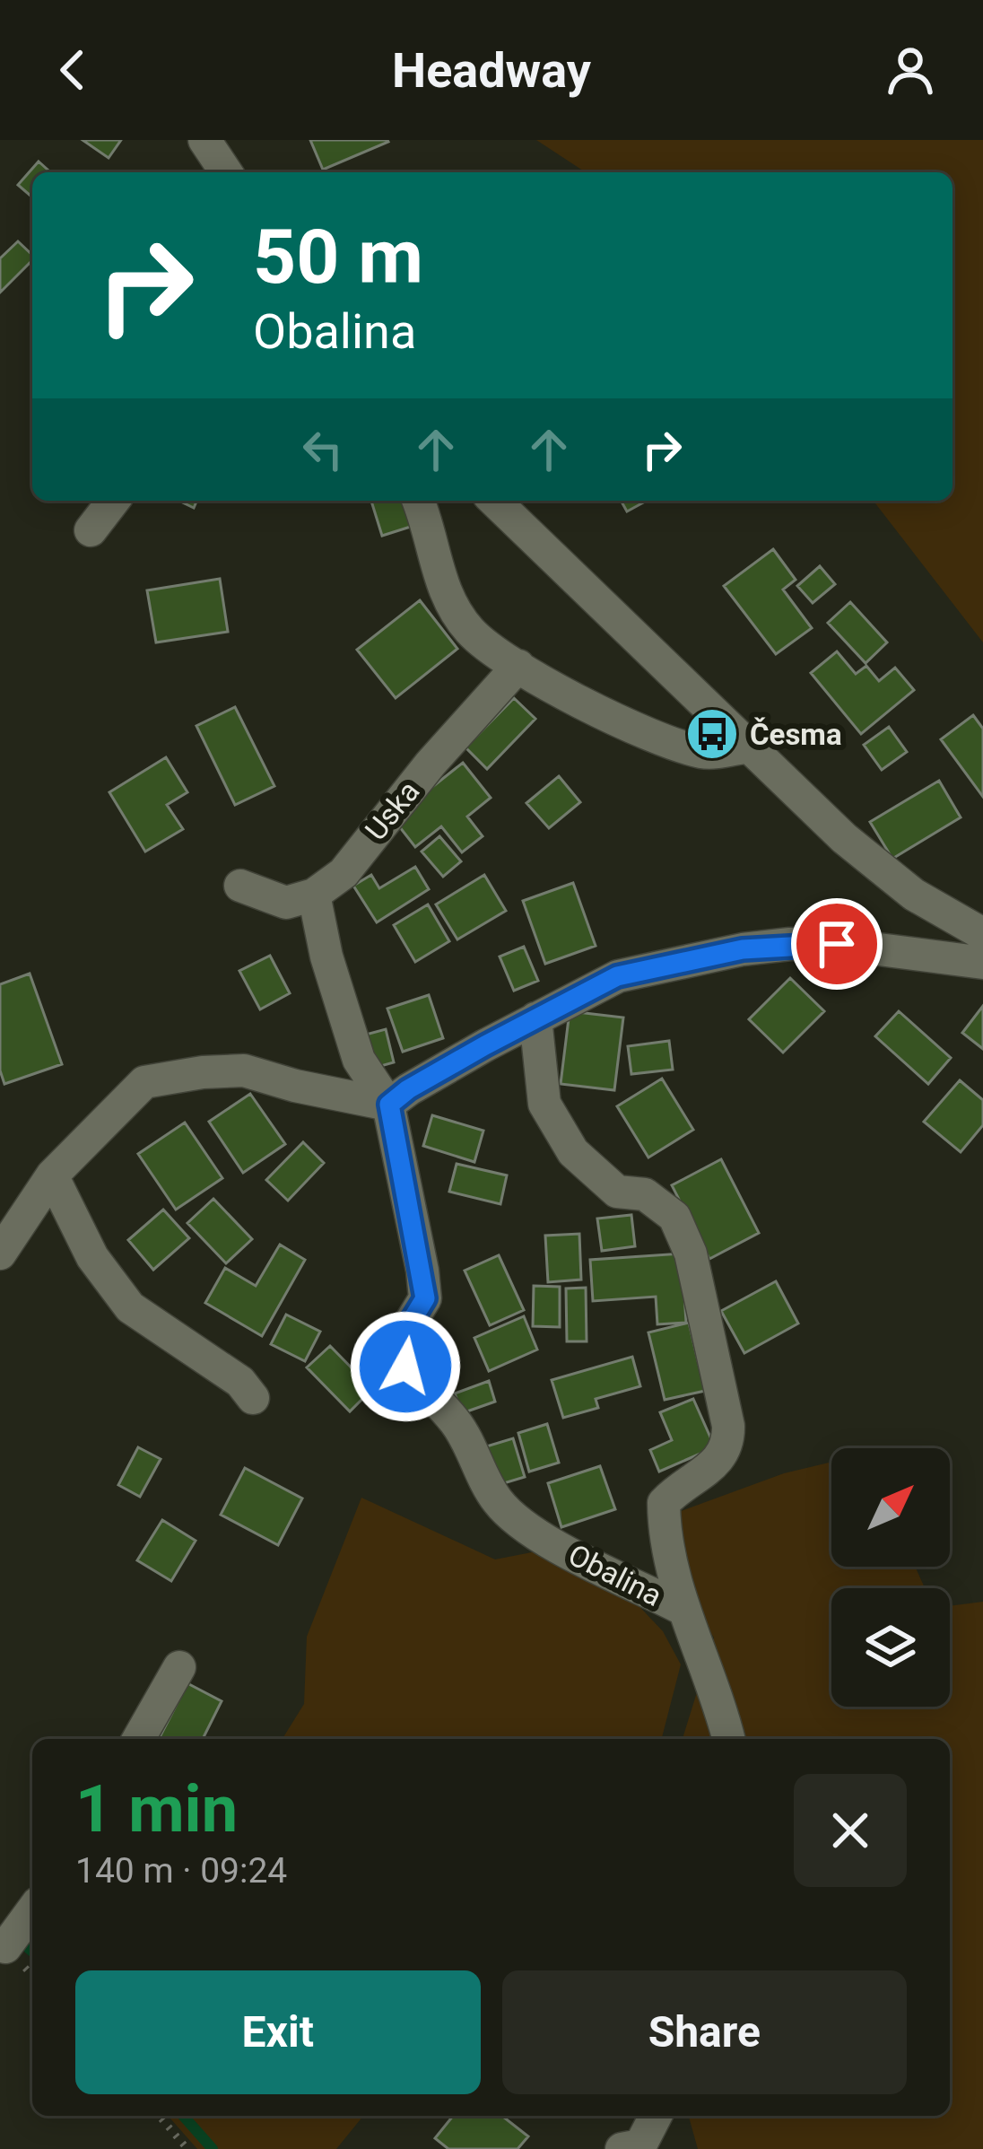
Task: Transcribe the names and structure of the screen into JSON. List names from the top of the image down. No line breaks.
{"streets":{"street":["Uska","Obalina"]},"places":{"bus stop":["Česma"]},"north":"top right","page":{"header":"Headway","turn":["50 m","Obalina"],"heading":["1 min","140 m · 09:24"],"buttons":["Exit","Share"]}}
